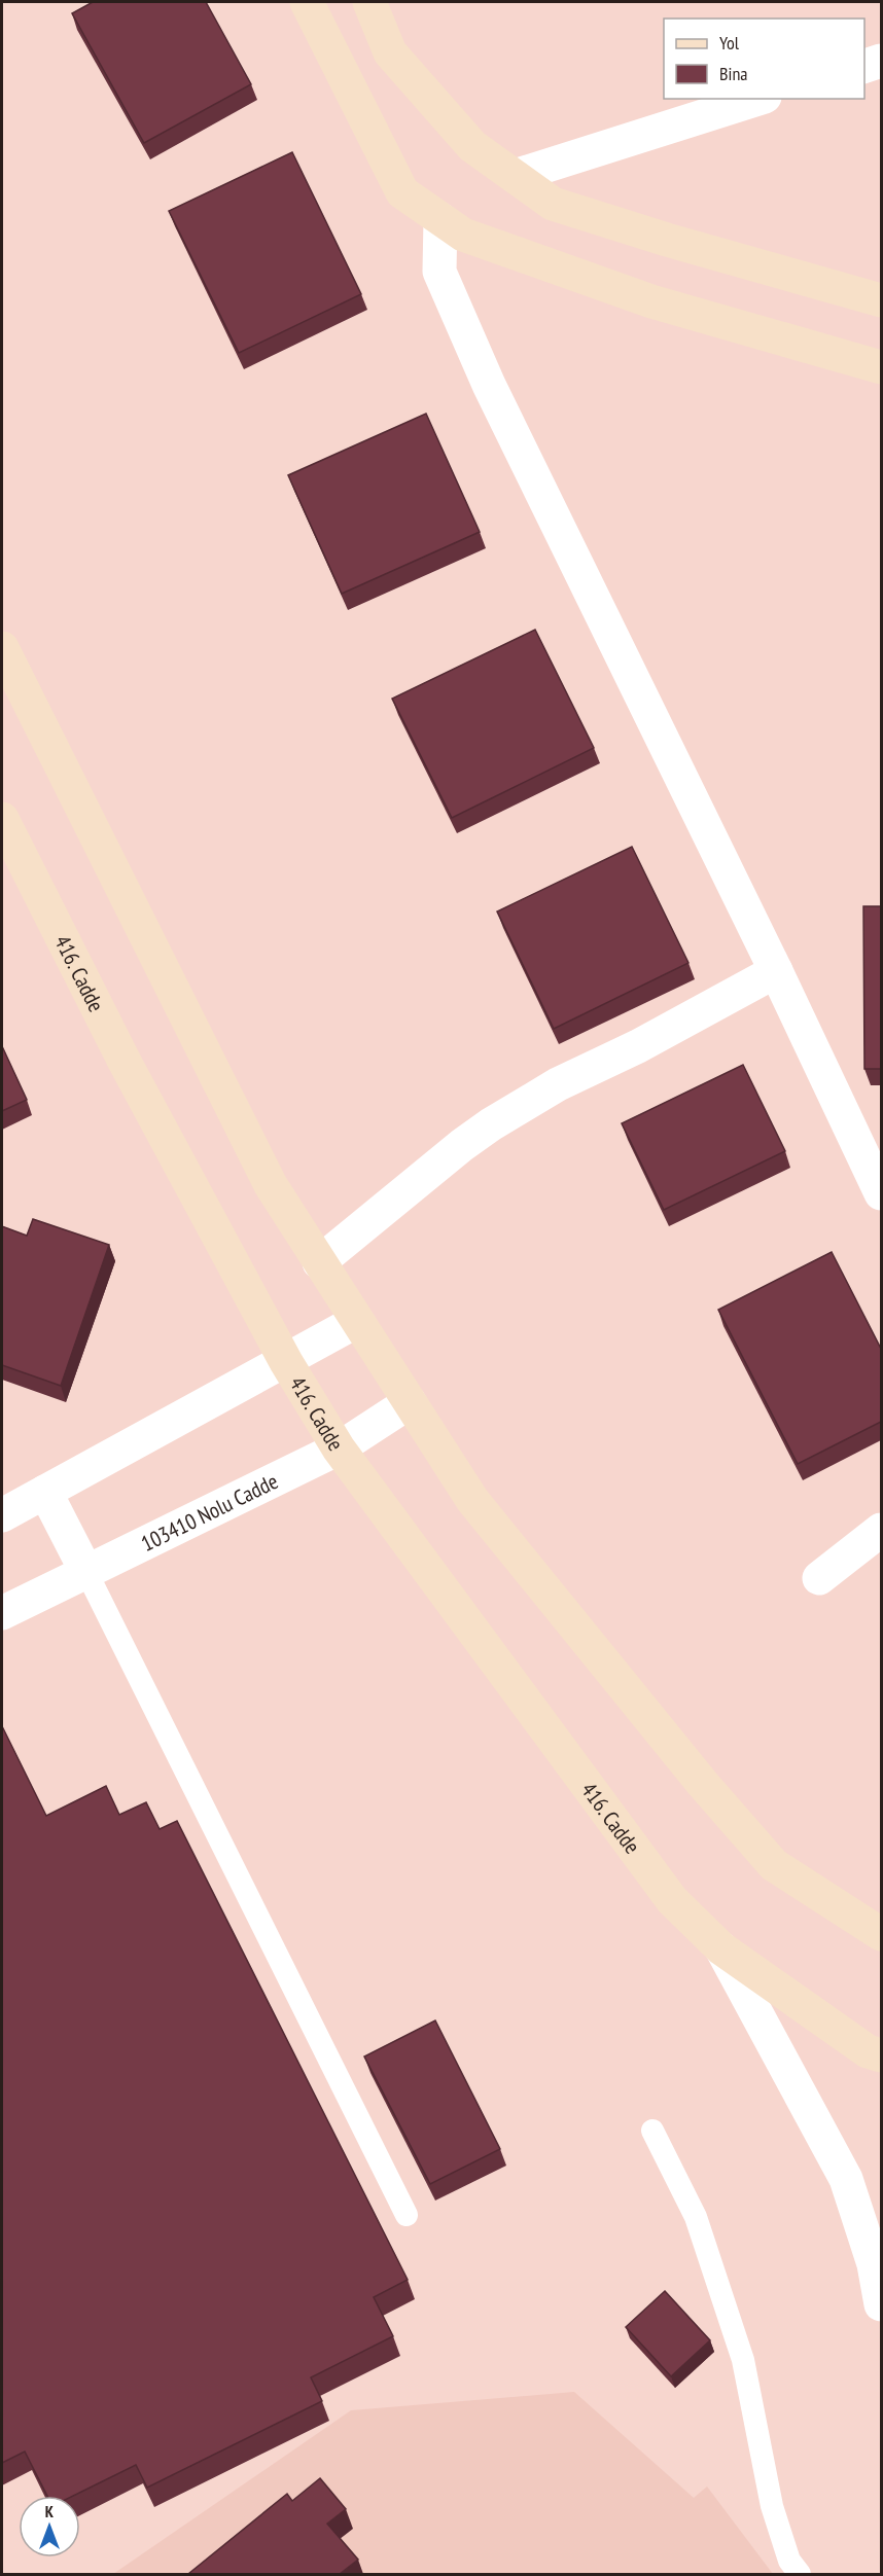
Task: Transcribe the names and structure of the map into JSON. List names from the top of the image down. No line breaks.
{"streets":{"main road":["416. Cadde"],"street":["103410 Nolu Cadde"]},"crossings":[["416. Cadde","103410 Nolu Cadde"]],"legend":["Yol","Bina"],"north":"top"}
